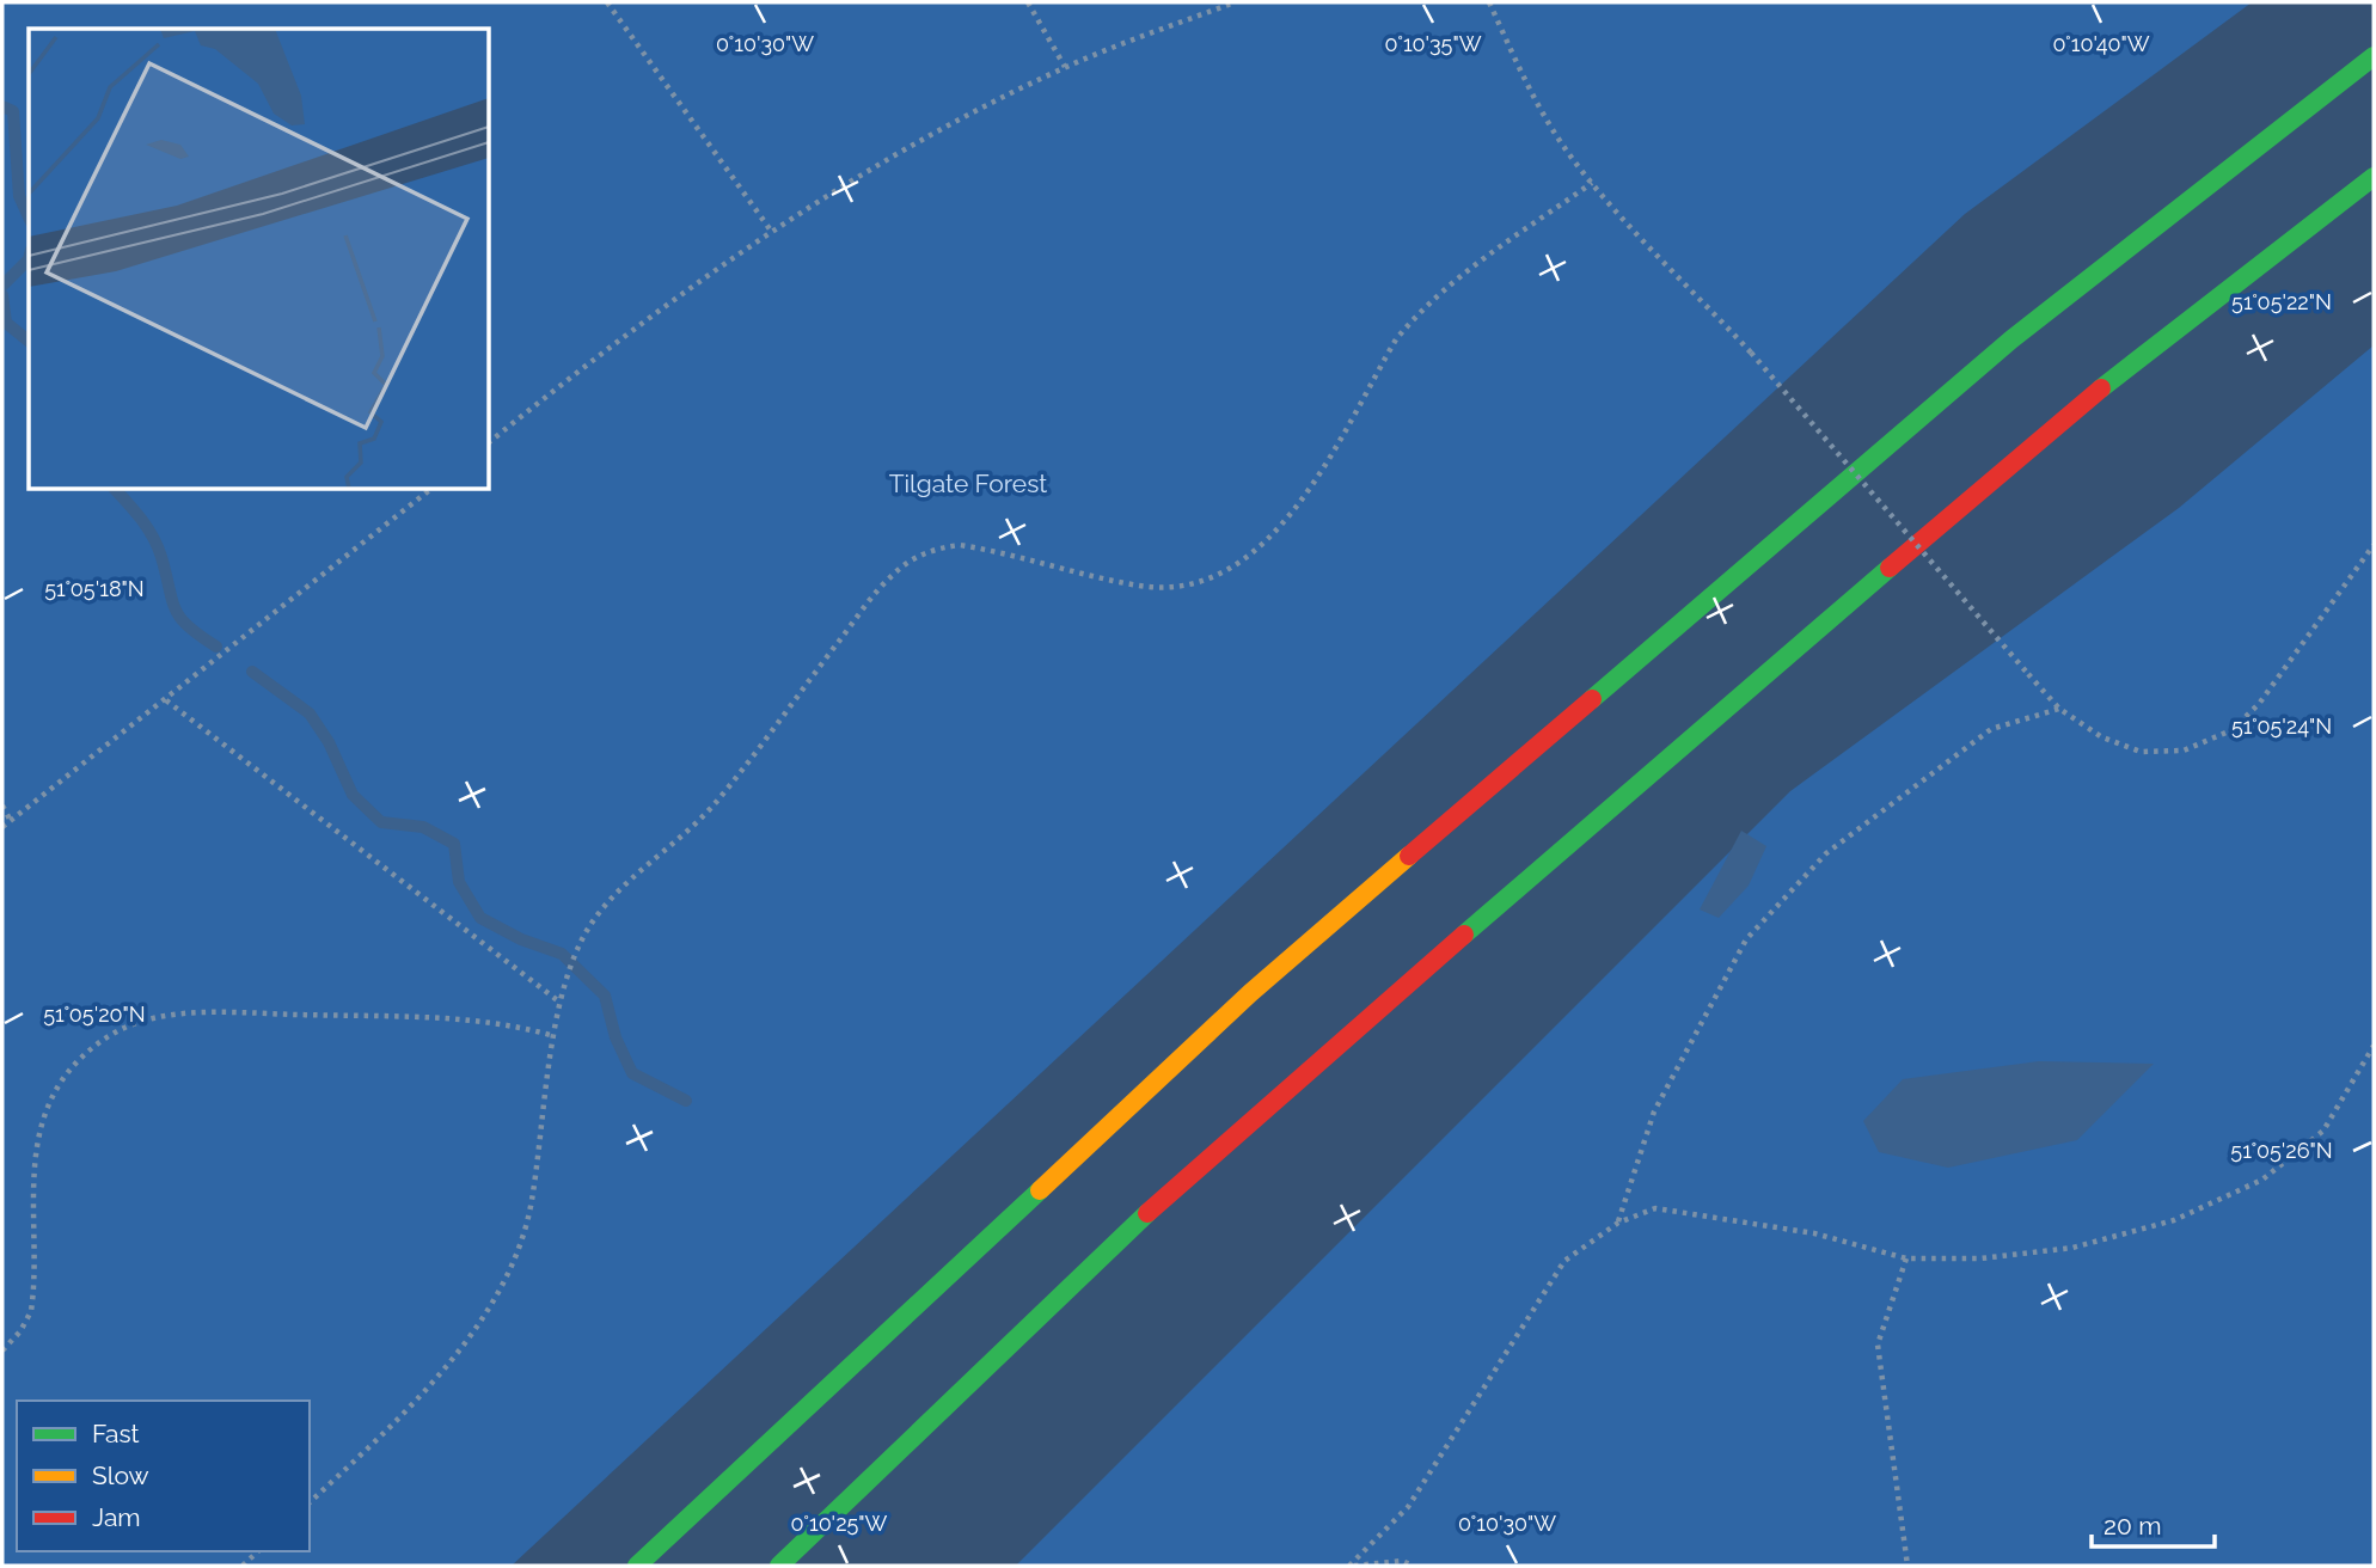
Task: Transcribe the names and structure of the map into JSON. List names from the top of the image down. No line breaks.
{"parks":["Tilgate Forest"],"legend":["Fast","Slow","Jam"],"scale_bar":"20 m","coordinates":["0°10'30\"W","0°10'35\"W","0°10'40\"W","51°05'22\"N","51°05'18\"N","51°05'24\"N","51°05'20\"N","51°05'26\"N","0°10'25\"W"]}
